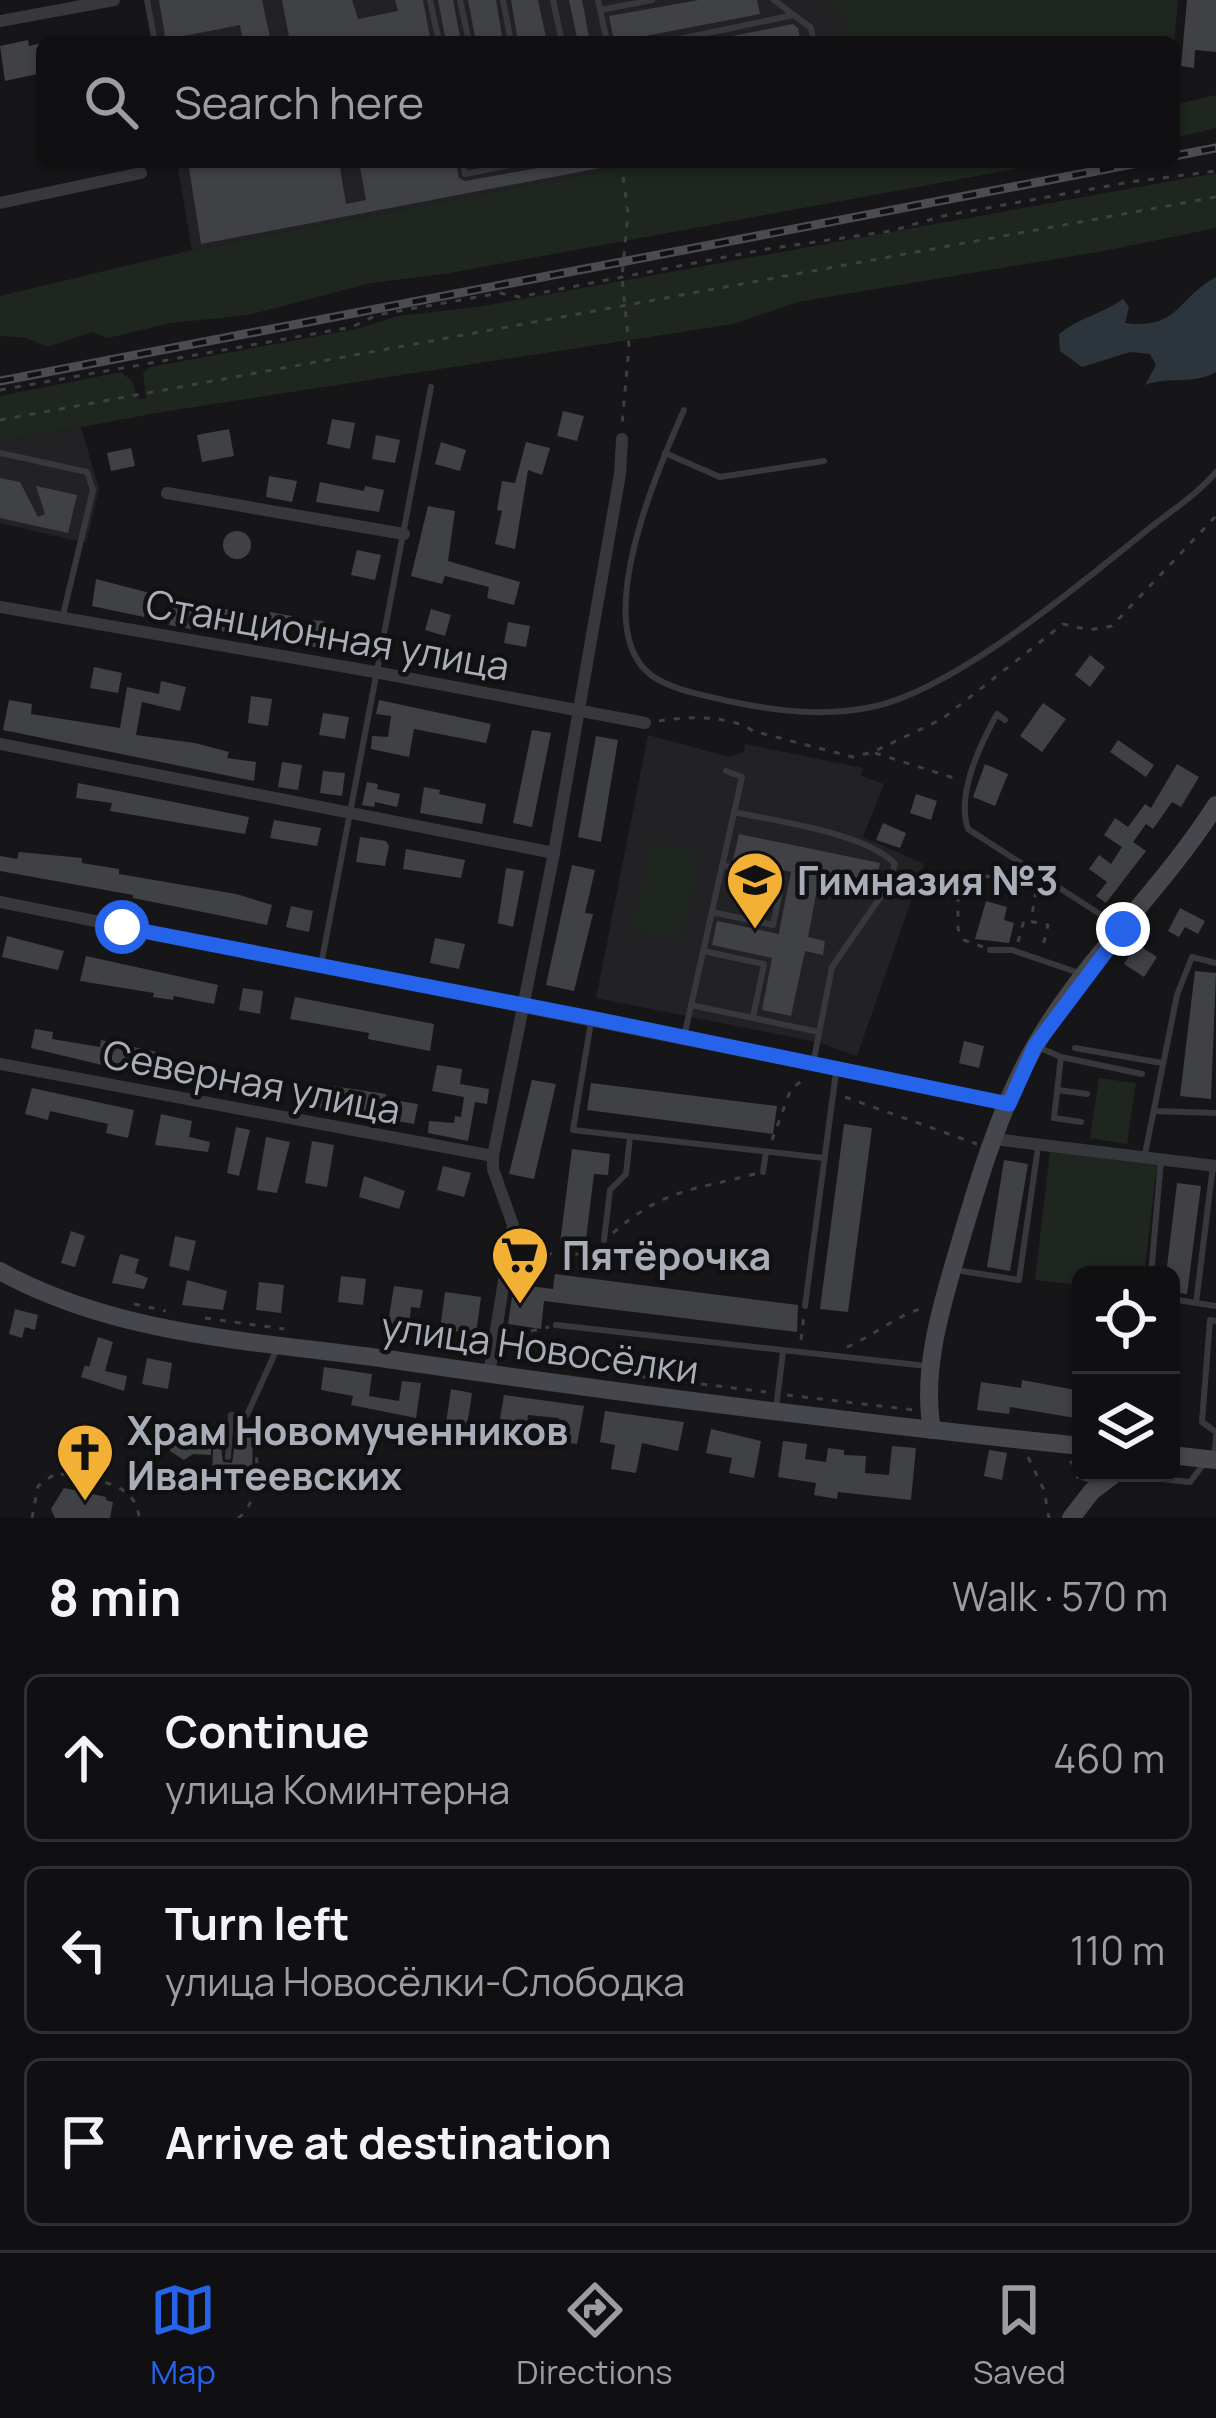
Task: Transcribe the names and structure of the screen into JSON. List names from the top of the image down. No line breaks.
{"streets":{"street":["Станционная улица","Северная улица","улица Новосёлки"]},"places":{"school or university":["Гимназия №3"],"supermarket":["Пятёрочка"],"church":["Храм Новомученников Ивантеевских"]},"page":{"search":"Search here","heading":["8 min","Walk · 570 m"],"list":[["Continue","улица Коминтерна","460 m"],["Turn left","улица Новосёлки-Слободка","110 m"],"Arrive at destination"],"nav":["Map","Directions","Saved"]}}
